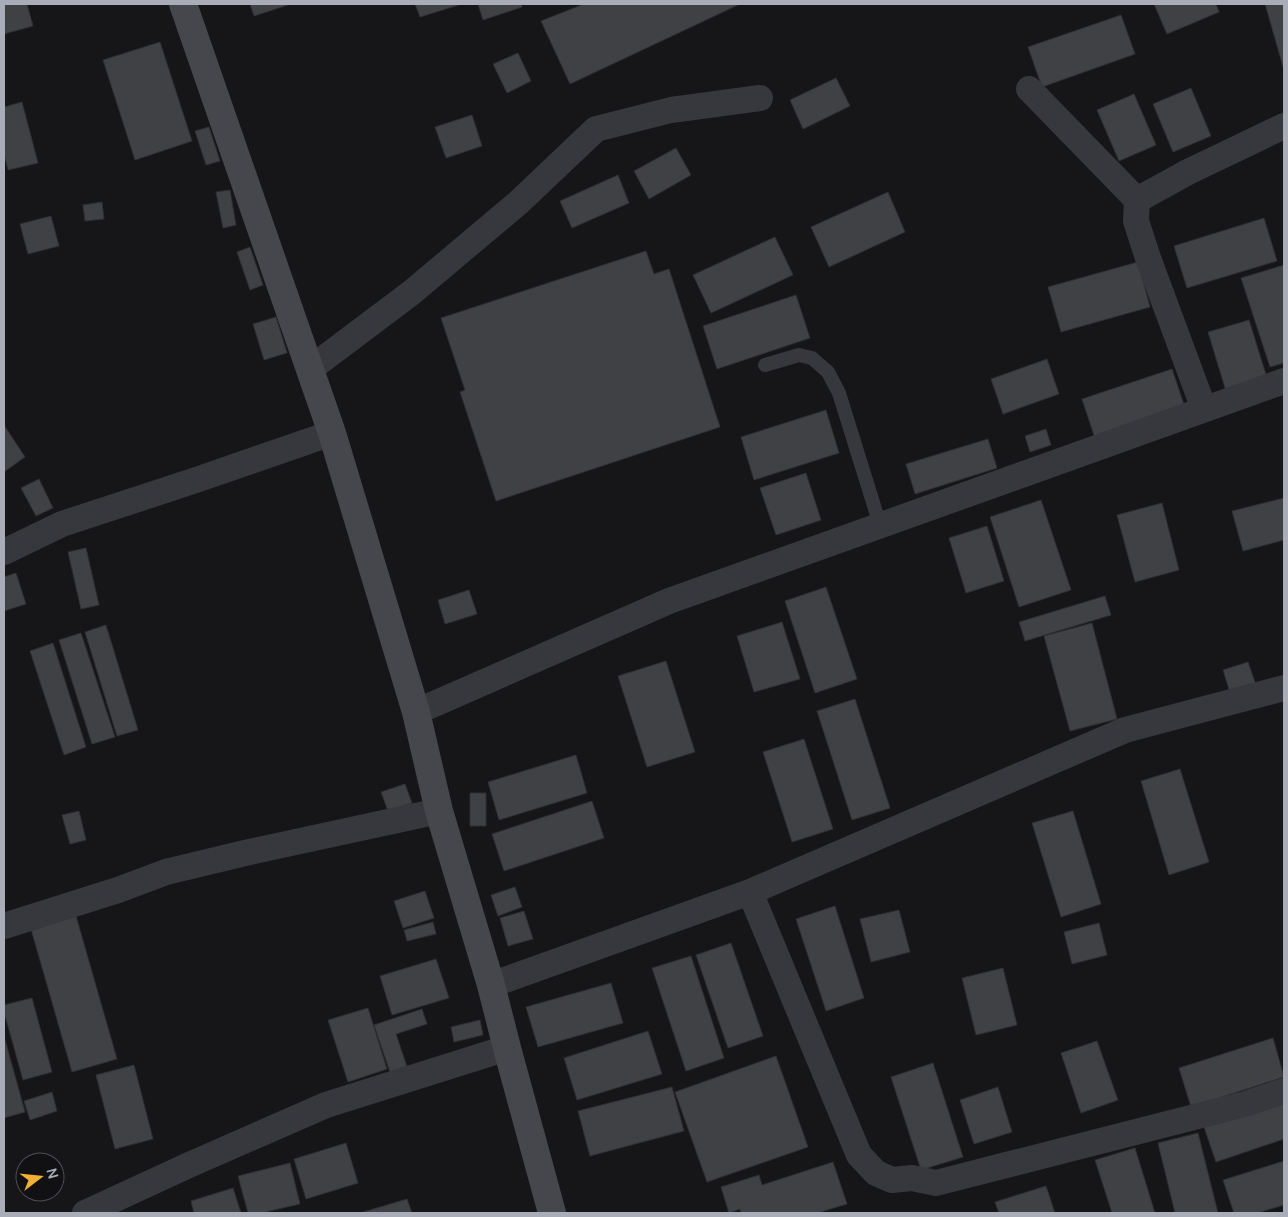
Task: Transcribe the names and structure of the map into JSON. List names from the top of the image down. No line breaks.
{"north":"right"}
